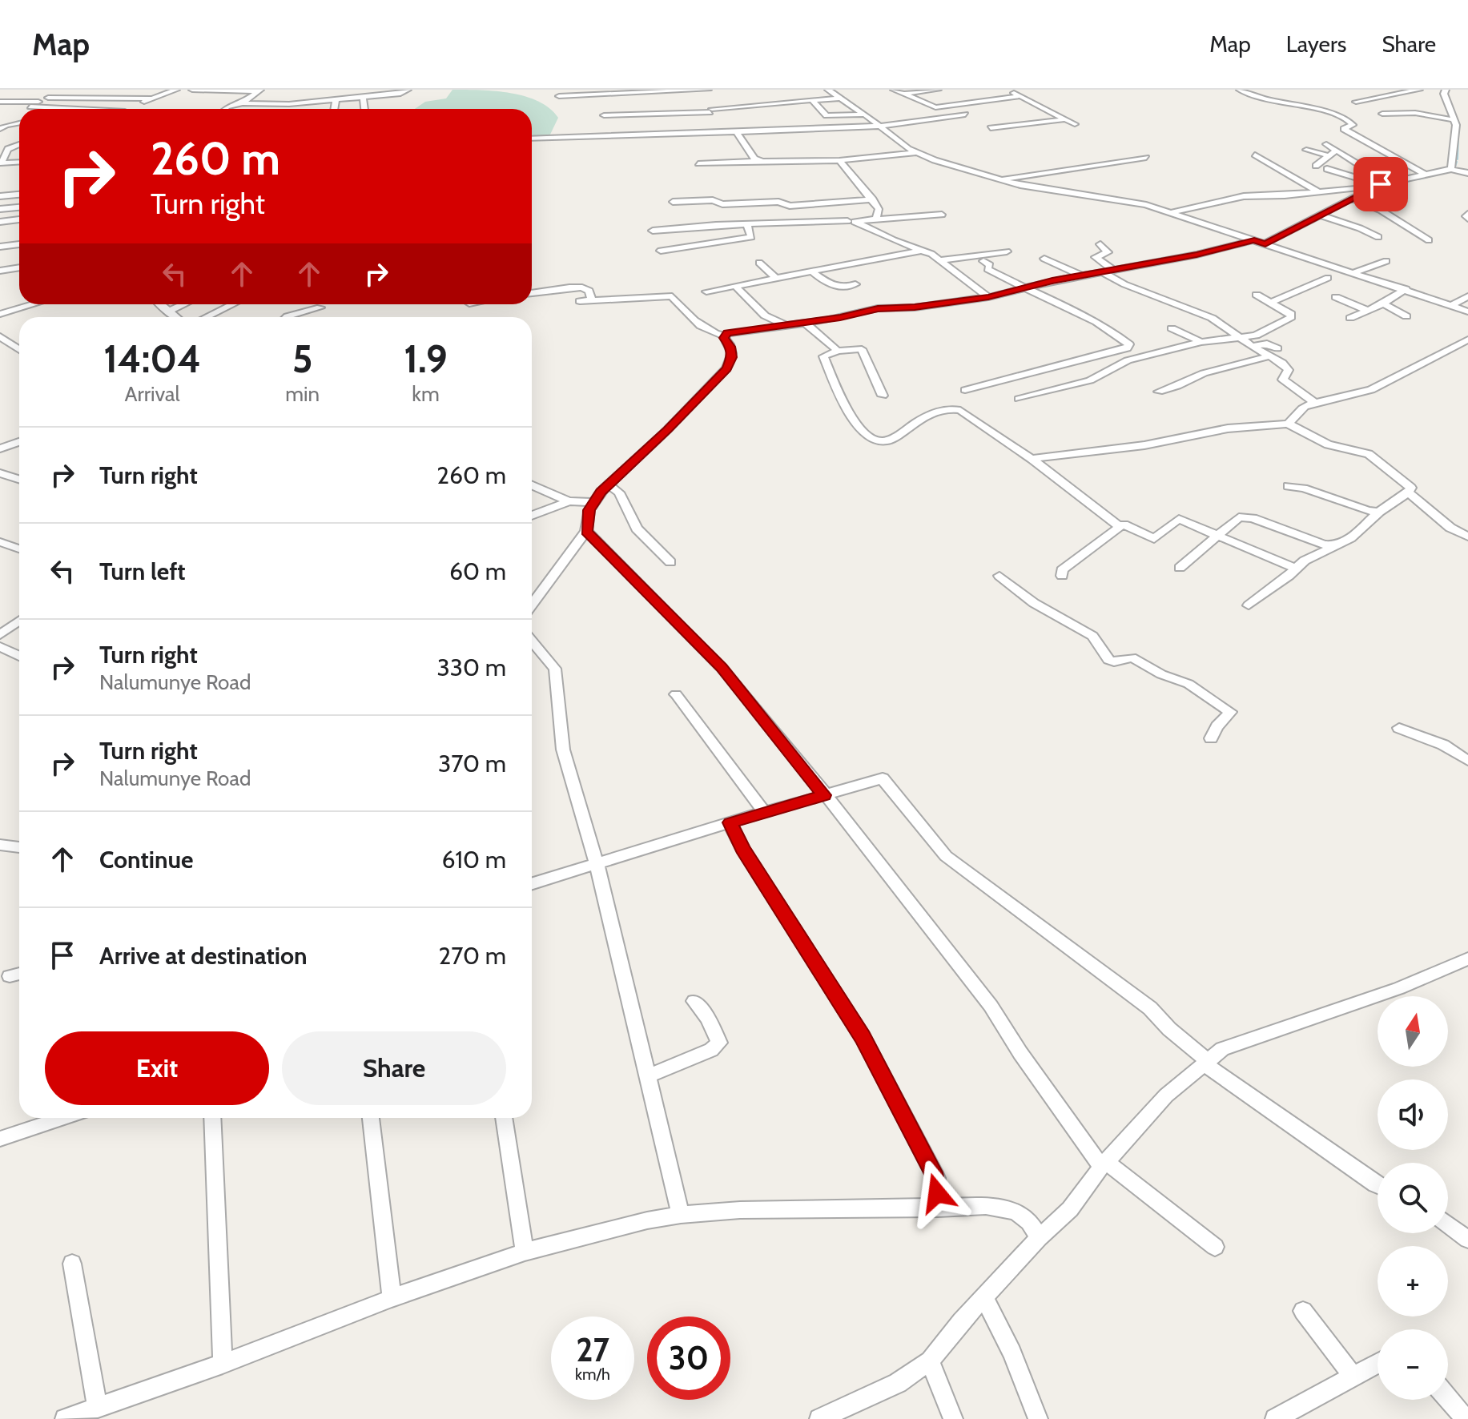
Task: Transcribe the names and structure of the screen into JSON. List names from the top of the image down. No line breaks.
{"north":"top","page":{"header":"Map","nav":["Map","Layers","Share"],"turn":["260 m","Turn right"],"eta":["14:04","Arrival","5","min","1.9","km"],"list":[{"name":"Turn right","value":"260 m"},{"name":"Turn left","value":"60 m"},{"name":"Turn right","note":"Nalumunye Road","value":"330 m"},{"name":"Turn right","note":"Nalumunye Road","value":"370 m"},{"name":"Continue","value":"610 m"},{"name":"Arrive at destination","value":"270 m"}],"map_buttons":["+","−"],"buttons":["Exit","Share"],"speed":"27 km/h","limit":"30"}}
